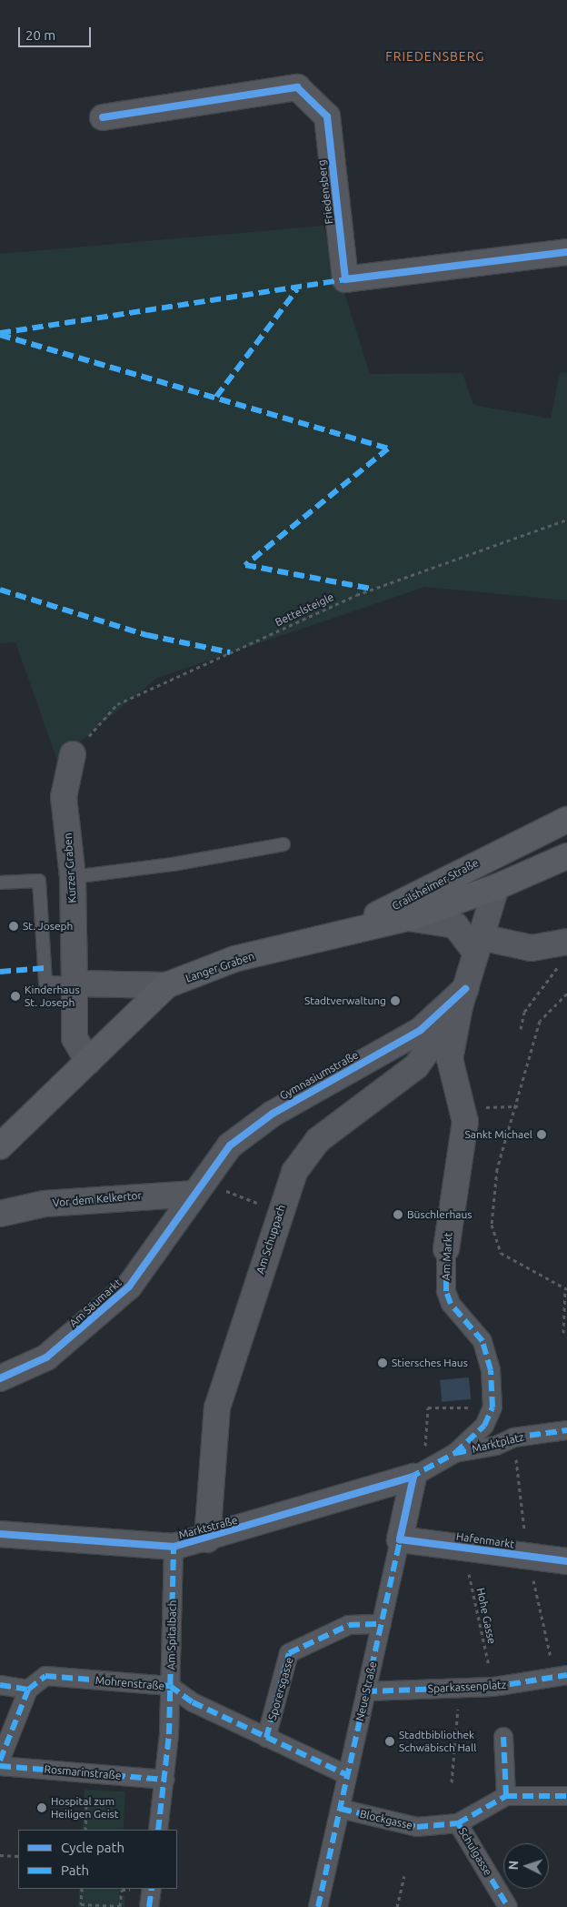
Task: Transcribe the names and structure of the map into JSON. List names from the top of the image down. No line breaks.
{"streets":{"main road":["Crailsheimer Straße","Langer Graben"],"street":["Friedensberg","Kurzer Graben","Gymnasiumstraße","Vor dem Kelkertor","Am Schuppach","Am Markt","Am Säumarkt","Marktplatz","Marktstraße","Hafenmarkt","Am Spitalbach","Mohrenstraße","Sparkassenplatz","Sporersgasse","Neue Straße","Rosmarinstraße","Blockgasse","Schulgasse"],"path":["Bettelsteigle","Hohe Gasse"]},"crossings":[["Bettelsteigle","Kurzer Graben"],["Kurzer Graben","Langer Graben"],["Crailsheimer Straße","Langer Graben"],["Gymnasiumstraße","Vor dem Kelkertor"],["Gymnasiumstraße","Am Schuppach"],["Gymnasiumstraße","Am Markt"],["Gymnasiumstraße","Am Säumarkt"],["Vor dem Kelkertor","Am Säumarkt"],["Am Schuppach","Am Markt"],["Am Schuppach","Marktstraße"],["Am Markt","Marktplatz"],["Am Markt","Marktstraße"],["Am Markt","Neue Straße"],["Marktstraße","Am Spitalbach"],["Marktstraße","Neue Straße"],["Hafenmarkt","Hohe Gasse"],["Hafenmarkt","Neue Straße"],["Hohe Gasse","Sparkassenplatz"],["Am Spitalbach","Mohrenstraße"],["Am Spitalbach","Rosmarinstraße"],["Mohrenstraße","Sporersgasse"],["Mohrenstraße","Neue Straße"],["Sparkassenplatz","Neue Straße"],["Sporersgasse","Neue Straße"],["Neue Straße","Blockgasse"],["Blockgasse","Schulgasse"]],"districts":["FRIEDENSBERG"],"places":["St. Joseph","Kinderhaus St. Joseph","Stadtverwaltung","Sankt Michael","Büschlerhaus","Stiersches Haus","Stadtbibliothek Schwäbisch Hall","Hospital zum Heiligen Geist"],"legend":["Cycle path","Path"],"scale_bar":"20 m","north":"left"}
